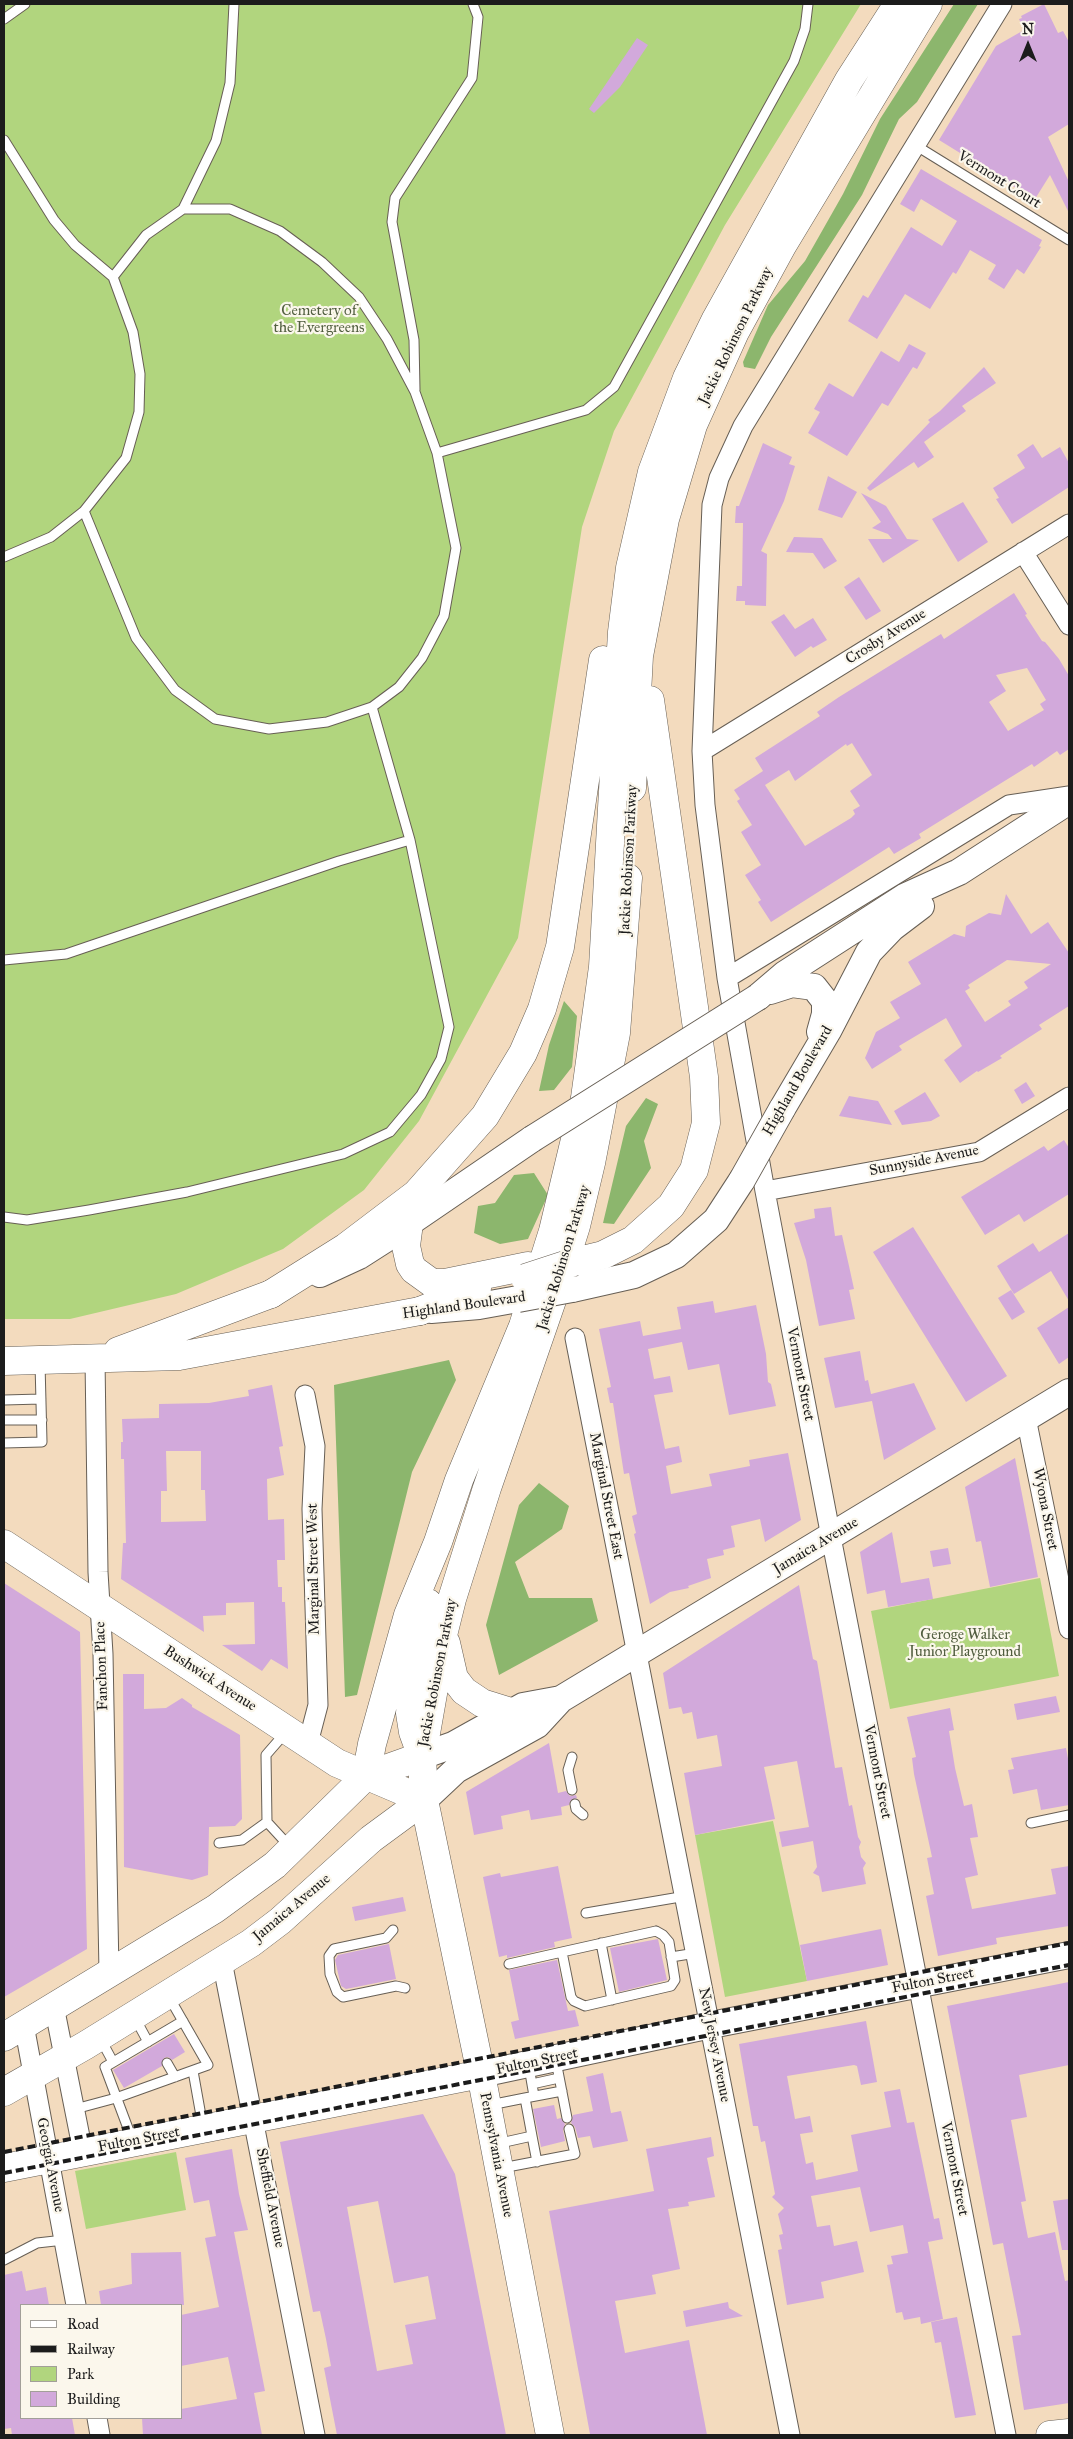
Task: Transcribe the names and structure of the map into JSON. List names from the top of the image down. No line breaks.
{"streets":{"main road":["Jackie Robinson Parkway","Highland Boulevard","Jamaica Avenue","Bushwick Avenue","Fulton Street","Pennsylvania Avenue"],"street":["Crosby Avenue","Sunnyside Avenue","Vermont Street","Marginal Street East","Wyona Street","Marginal Street West","Fanchon Place","New Jersey Avenue","Georgia Avenue","Sheffield Avenue"],"lane":["Vermont Court"]},"crossings":[["Jackie Robinson Parkway","Jamaica Avenue"],["Jackie Robinson Parkway","Pennsylvania Avenue"],["Highland Boulevard","Fanchon Place"],["Sunnyside Avenue","Vermont Street"],["Vermont Street","Jamaica Avenue"],["Vermont Street","Fulton Street"],["Marginal Street East","Jamaica Avenue"],["Marginal Street East","New Jersey Avenue"],["Wyona Street","Jamaica Avenue"],["Jamaica Avenue","Fanchon Place"],["Jamaica Avenue","Bushwick Avenue"],["Jamaica Avenue","New Jersey Avenue"],["Jamaica Avenue","Pennsylvania Avenue"],["Jamaica Avenue","Georgia Avenue"],["Jamaica Avenue","Sheffield Avenue"],["Marginal Street West","Bushwick Avenue"],["Fanchon Place","Bushwick Avenue"],["Bushwick Avenue","Pennsylvania Avenue"],["Fulton Street","New Jersey Avenue"],["Fulton Street","Pennsylvania Avenue"],["Fulton Street","Georgia Avenue"],["Fulton Street","Sheffield Avenue"]],"parks":["Cemetery of the Evergreens","Geroge Walker Junior Playground"],"legend":["Road","Railway","Park","Building"],"north":"top"}
